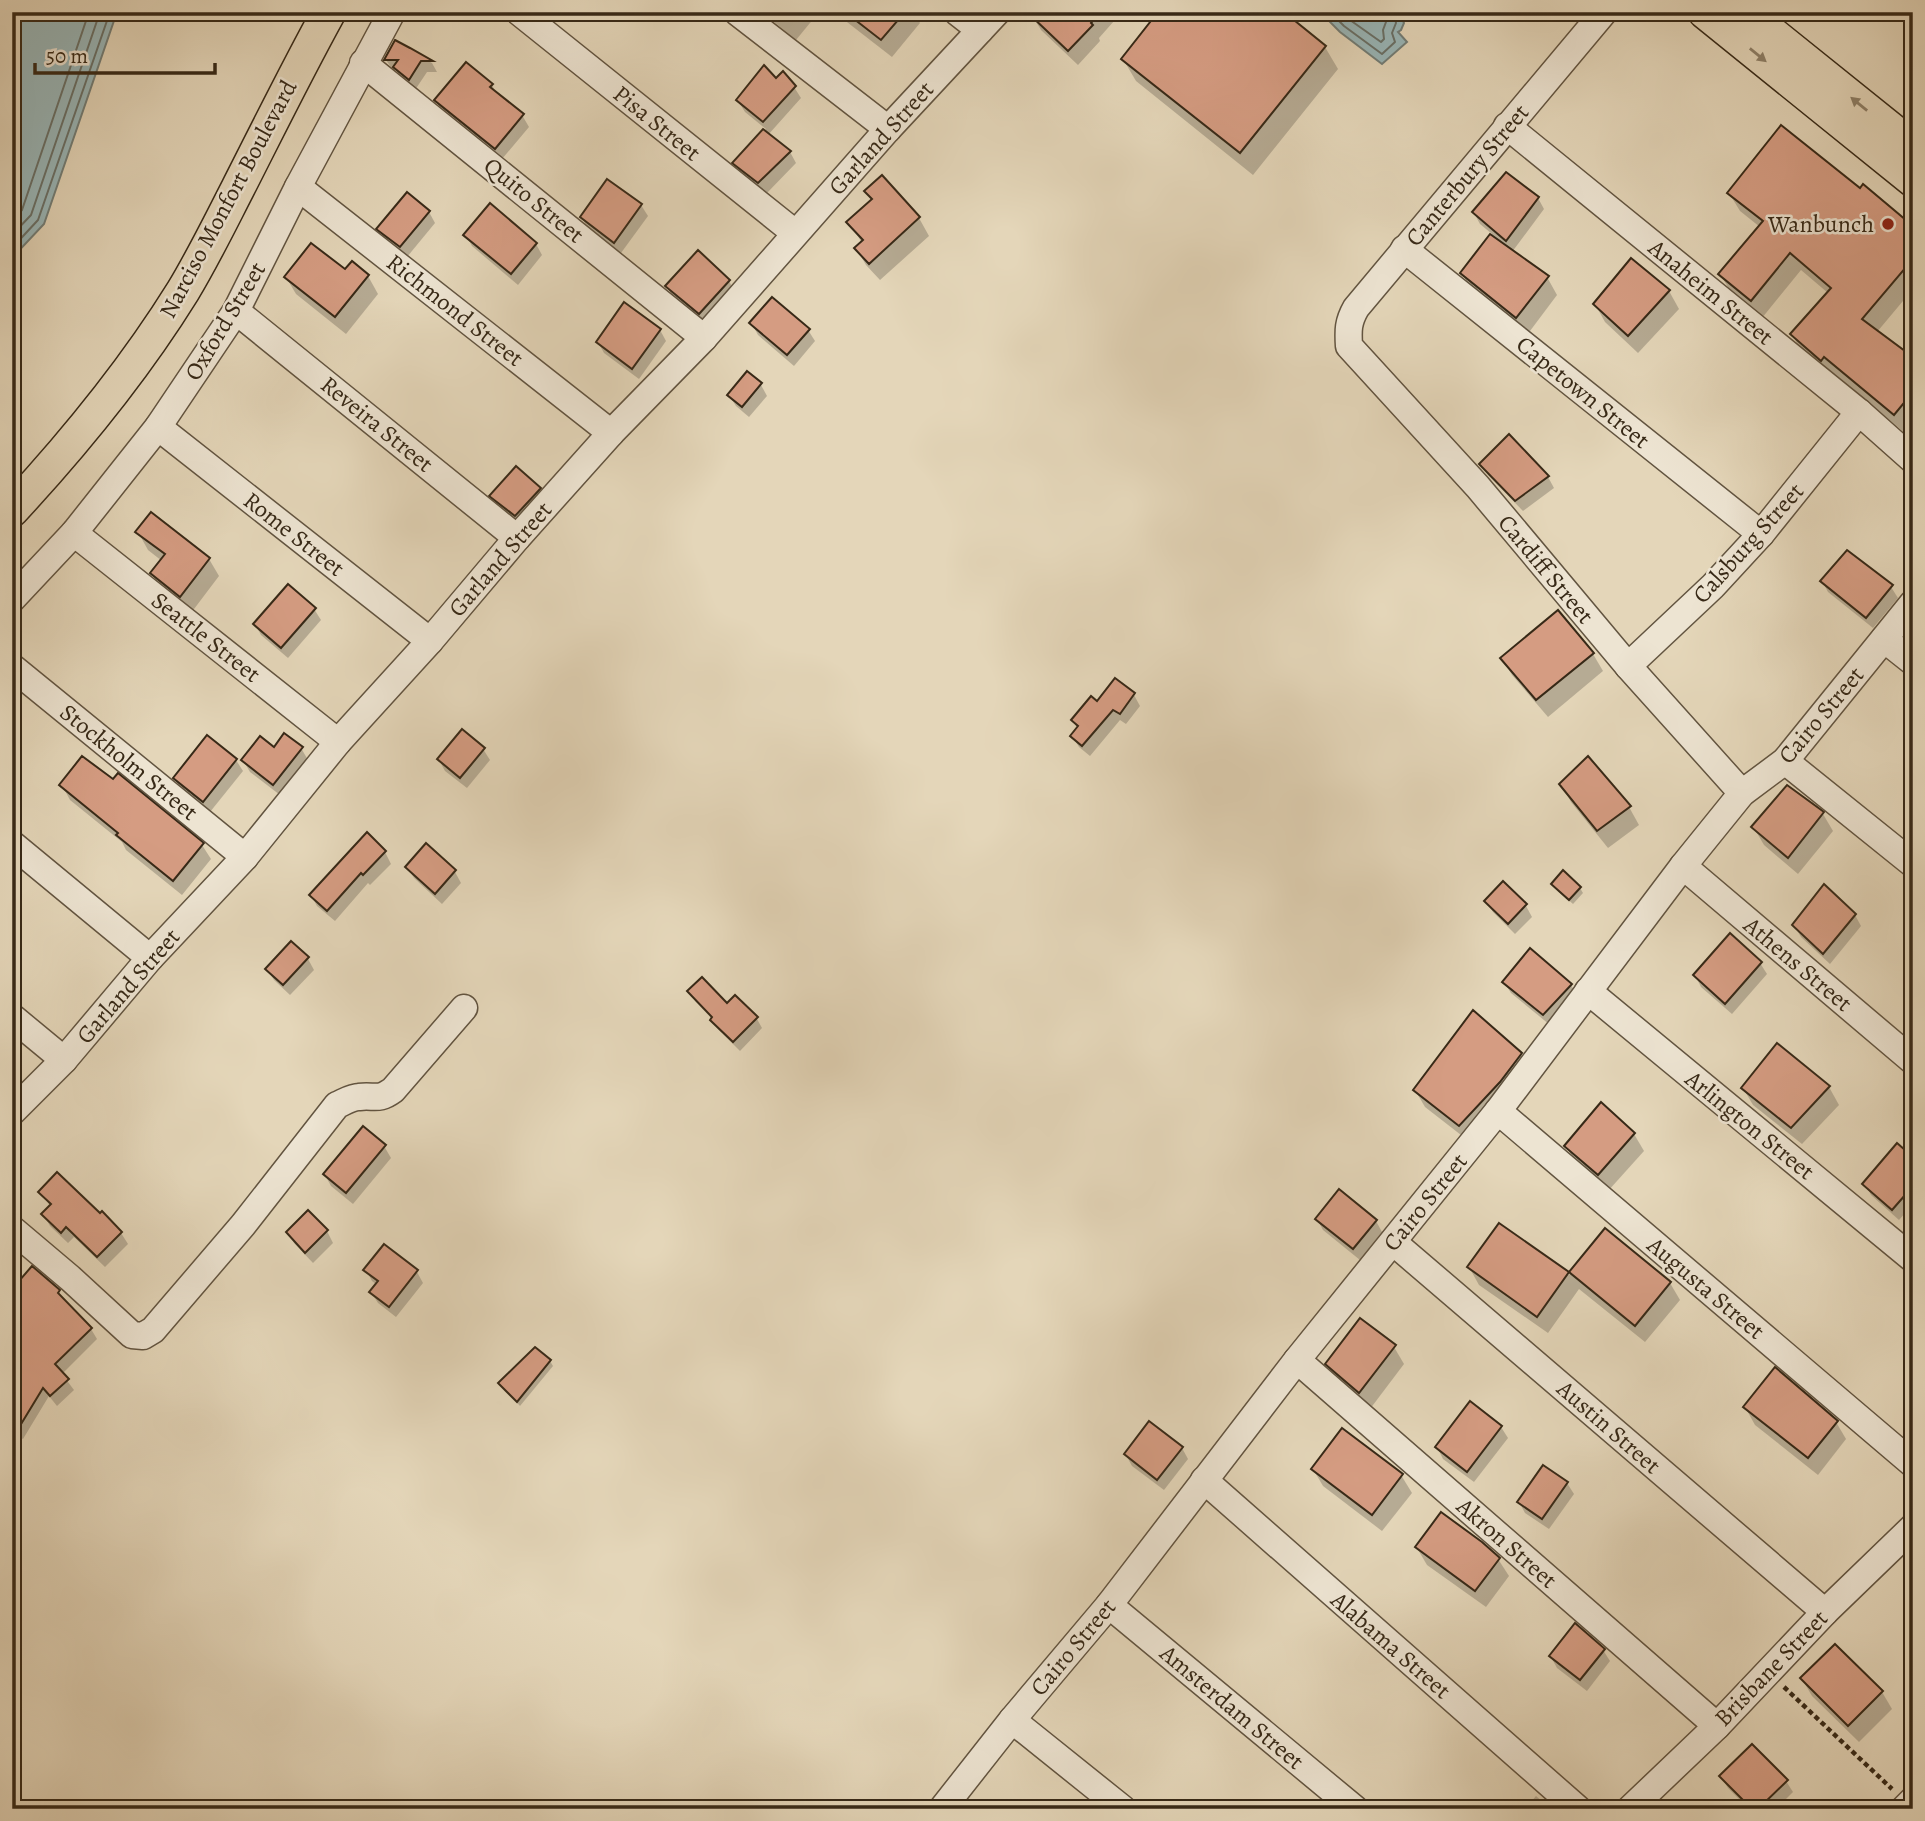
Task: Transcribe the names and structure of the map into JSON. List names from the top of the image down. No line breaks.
{"streets":{"main road":["Narciso Monfort Boulevard"],"street":["Pisa Street","Garland Street","Canterbury Street","Quito Street","Anaheim Street","Richmond Street","Oxford Street","Capetown Street","Reveira Street","Rome Street","Calsburg Street","Cardiff Street","Seattle Street","Cairo Street","Stockholm Street","Athens Street","Arlington Street","Augusta Street","Austin Street","Akron Street","Alabama Street","Brisbane Street","Amsterdam Street"]},"crossings":[["Pisa Street","Garland Street"],["Garland Street","Quito Street"],["Garland Street","Richmond Street"],["Garland Street","Reveira Street"],["Garland Street","Rome Street"],["Garland Street","Seattle Street"],["Garland Street","Stockholm Street"],["Canterbury Street","Anaheim Street"],["Canterbury Street","Capetown Street"],["Canterbury Street","Cardiff Street"],["Quito Street","Oxford Street"],["Anaheim Street","Calsburg Street"],["Richmond Street","Oxford Street"],["Oxford Street","Reveira Street"],["Oxford Street","Rome Street"],["Oxford Street","Seattle Street"],["Capetown Street","Calsburg Street"],["Calsburg Street","Cardiff Street"],["Cardiff Street","Cairo Street"],["Cairo Street","Athens Street"],["Cairo Street","Arlington Street"],["Cairo Street","Augusta Street"],["Cairo Street","Austin Street"],["Cairo Street","Akron Street"],["Cairo Street","Alabama Street"],["Cairo Street","Amsterdam Street"],["Austin Street","Brisbane Street"],["Akron Street","Brisbane Street"]],"places":["Wanbunch"],"scale_bar":"50 m"}
